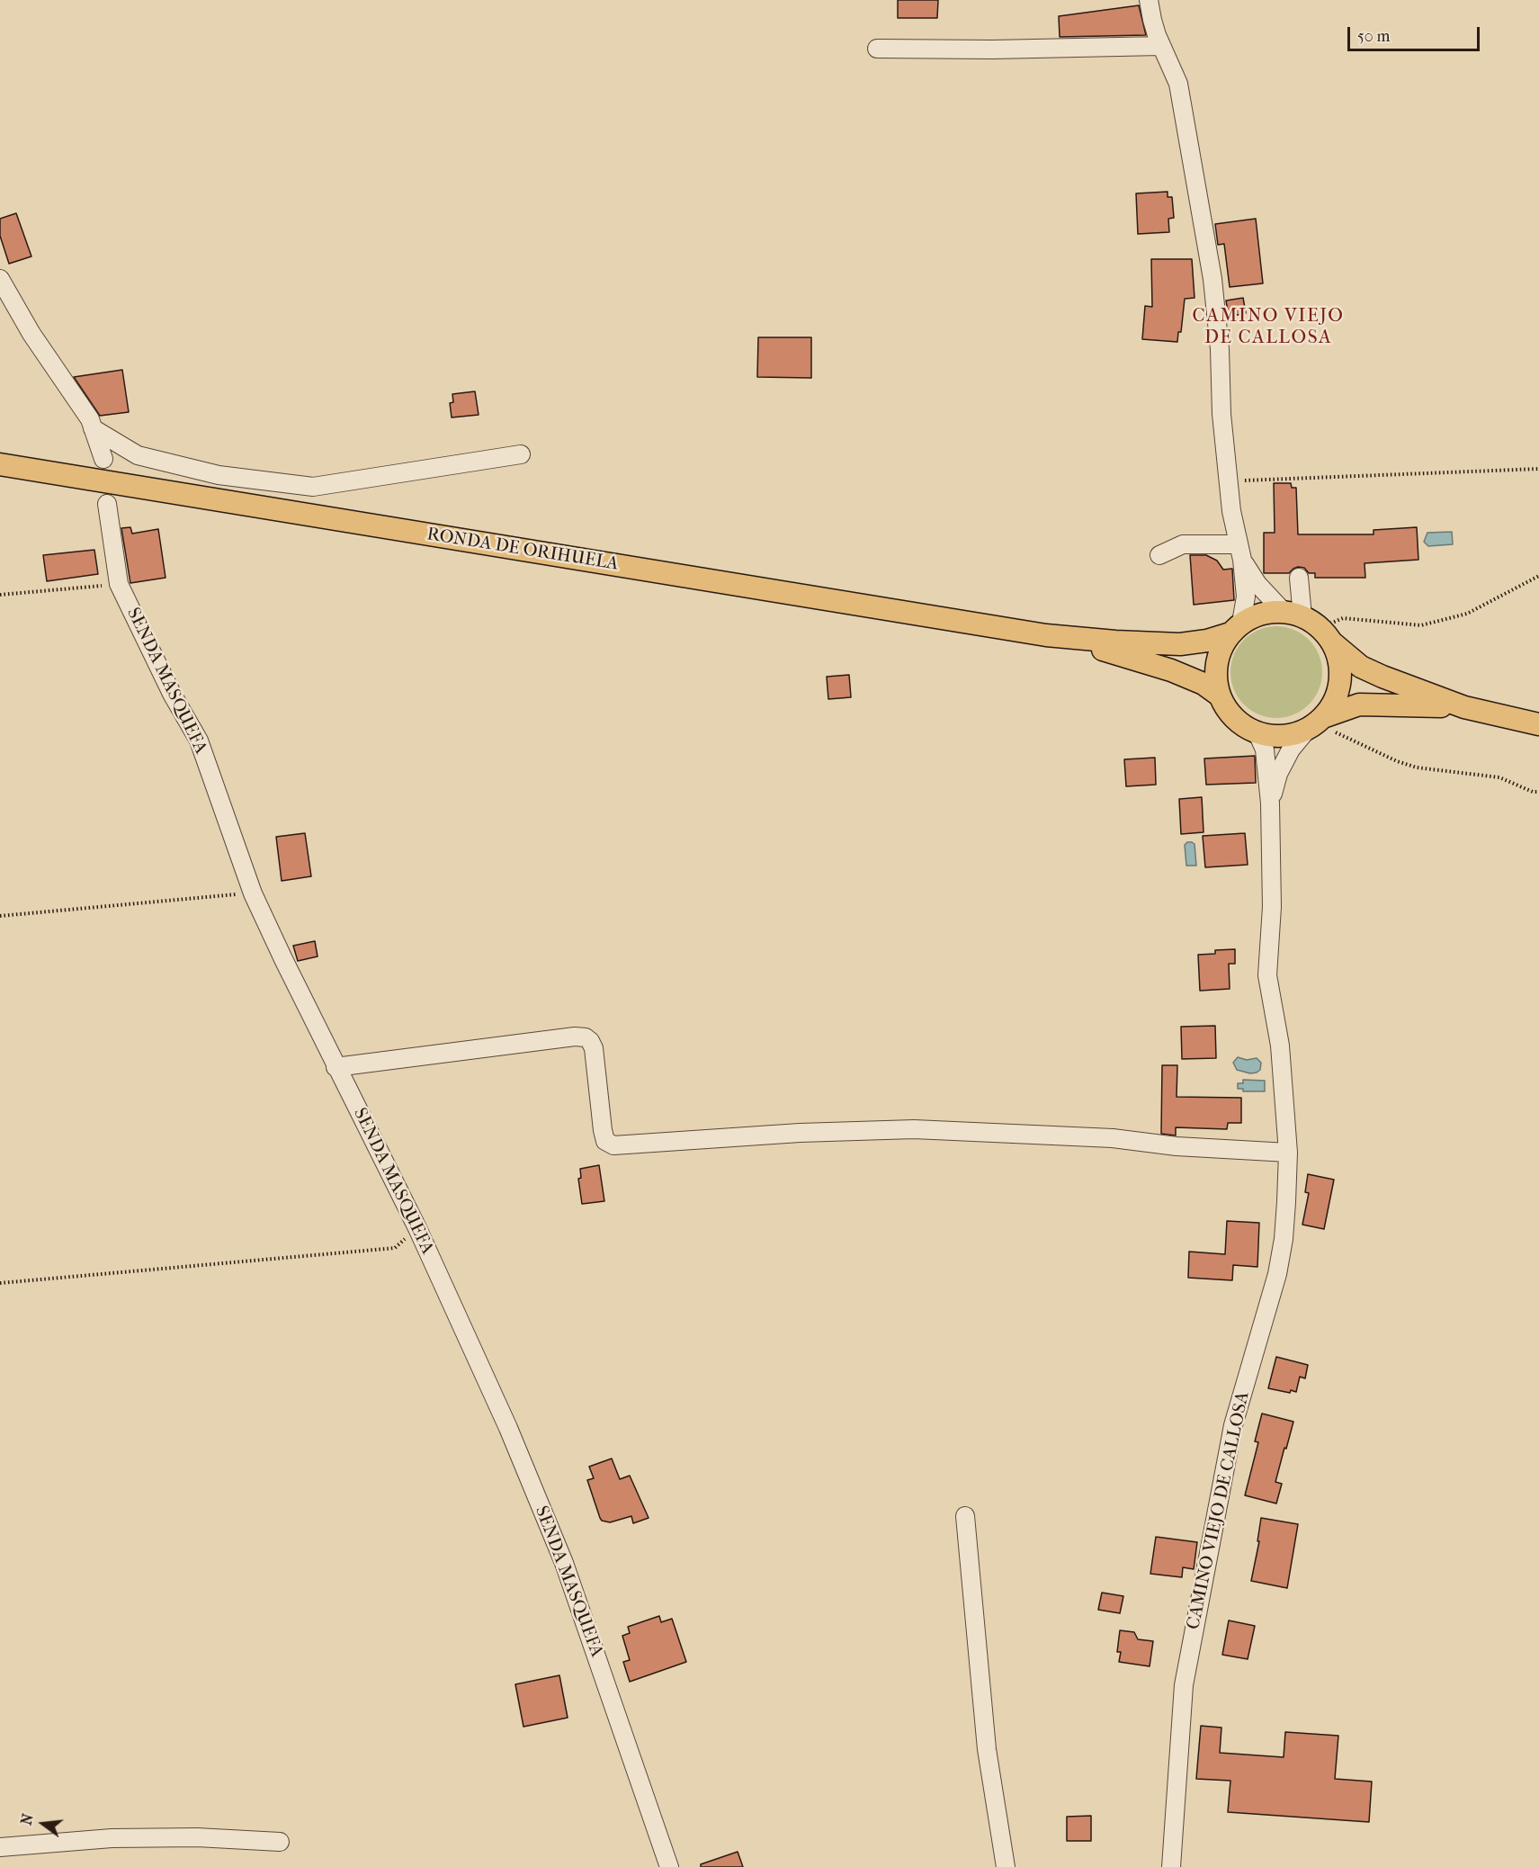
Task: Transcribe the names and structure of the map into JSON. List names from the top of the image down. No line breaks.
{"streets":{"main road":["RONDA DE ORIHUELA"],"street":["SENDA MASQUEFA","CAMINO VIEJO DE CALLOSA"]},"districts":["CAMINO VIEJO DE CALLOSA"],"scale_bar":"50 m","north":"left"}
